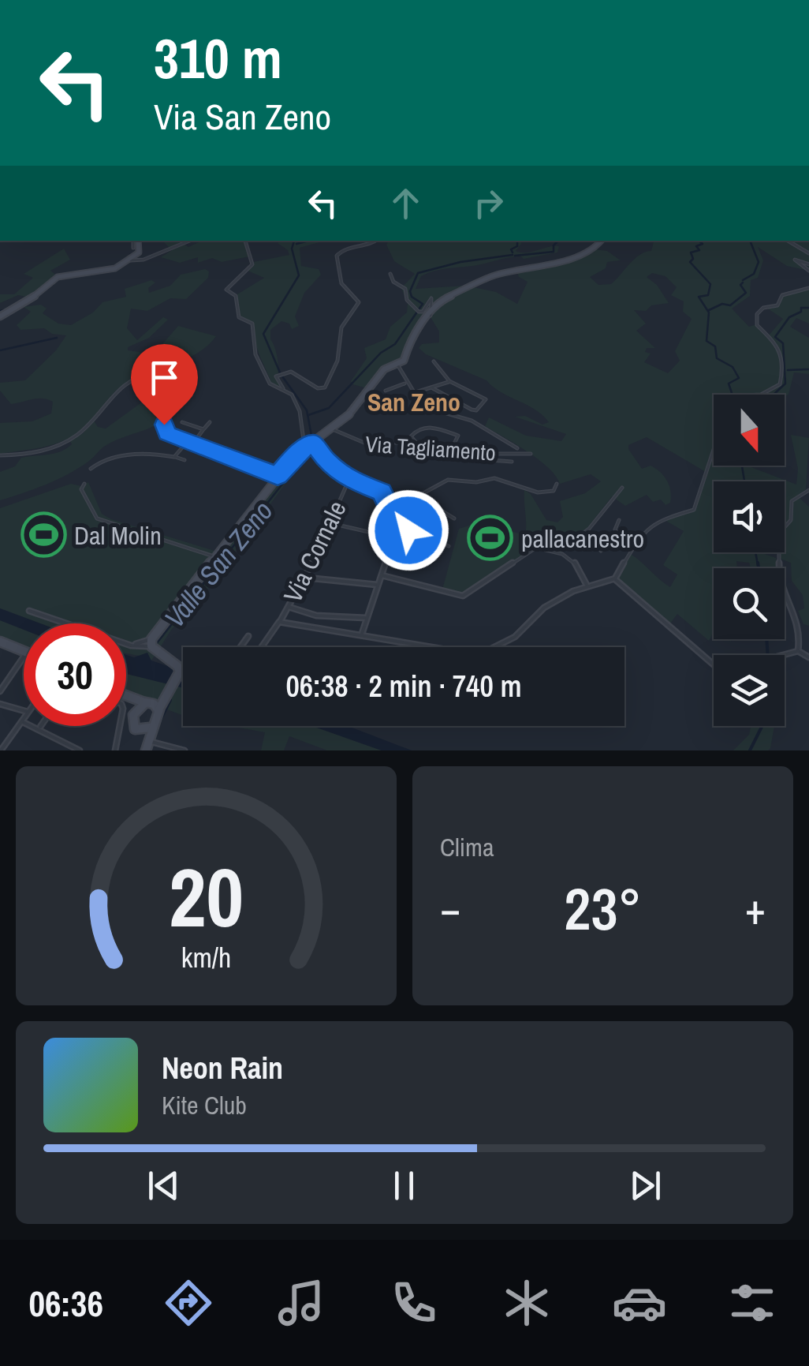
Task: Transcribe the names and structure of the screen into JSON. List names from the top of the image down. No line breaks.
{"streets":{"street":["Via Tagliamento","Via Cornale"]},"districts":["San Zeno"],"water":["Valle San Zeno"],"places":{"sports":["Dal Molin","pallacanestro"]},"north":"bottom","page":{"turn":["310 m","Via San Zeno"],"limit":"30","trip":"06:38 · 2 min · 740 m","tile":"Clima","heat":["−","23°","+"],"song":["Neon Rain","Kite Club"],"tabs":"06:36","gauge":["20","km/h"]}}
